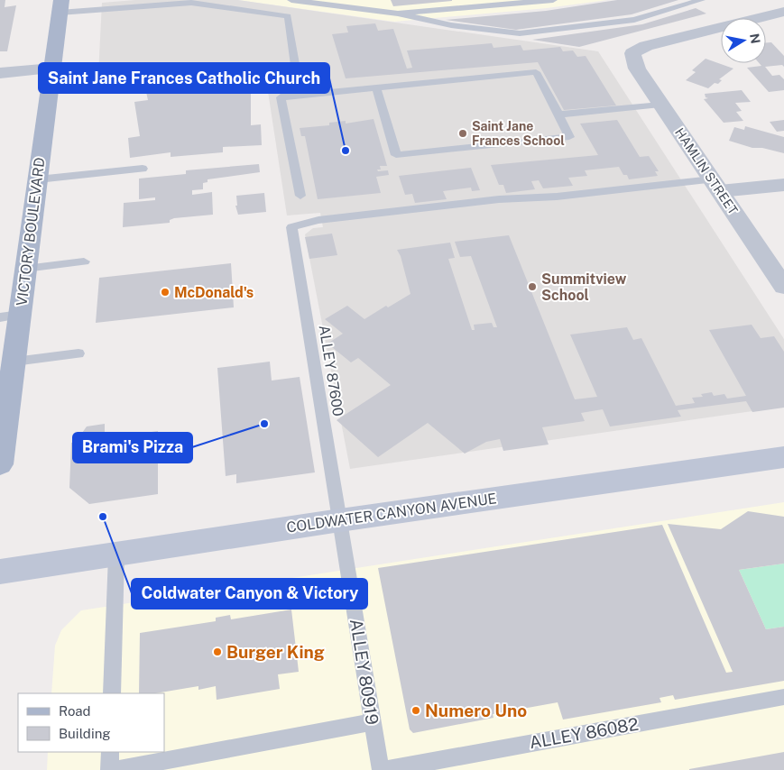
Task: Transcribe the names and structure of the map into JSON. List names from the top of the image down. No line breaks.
{"streets":{"main road":["VICTORY BOULEVARD","COLDWATER CANYON AVENUE"],"street":["HAMLIN STREET"],"lane":["ALLEY 87600","ALLEY 80919","ALLEY 86082"]},"crossings":[["HAMLIN STREET","ALLEY 87600"],["ALLEY 87600","COLDWATER CANYON AVENUE"],["ALLEY 87600","ALLEY 80919"],["COLDWATER CANYON AVENUE","ALLEY 80919"]],"places":["Saint Jane Frances School","Saint Jane Frances Catholic Church","Summitview School","McDonald's","Brami's Pizza","Coldwater Canyon & Victory","Burger King","Numero Uno"],"legend":["Road","Building"],"north":"right"}
